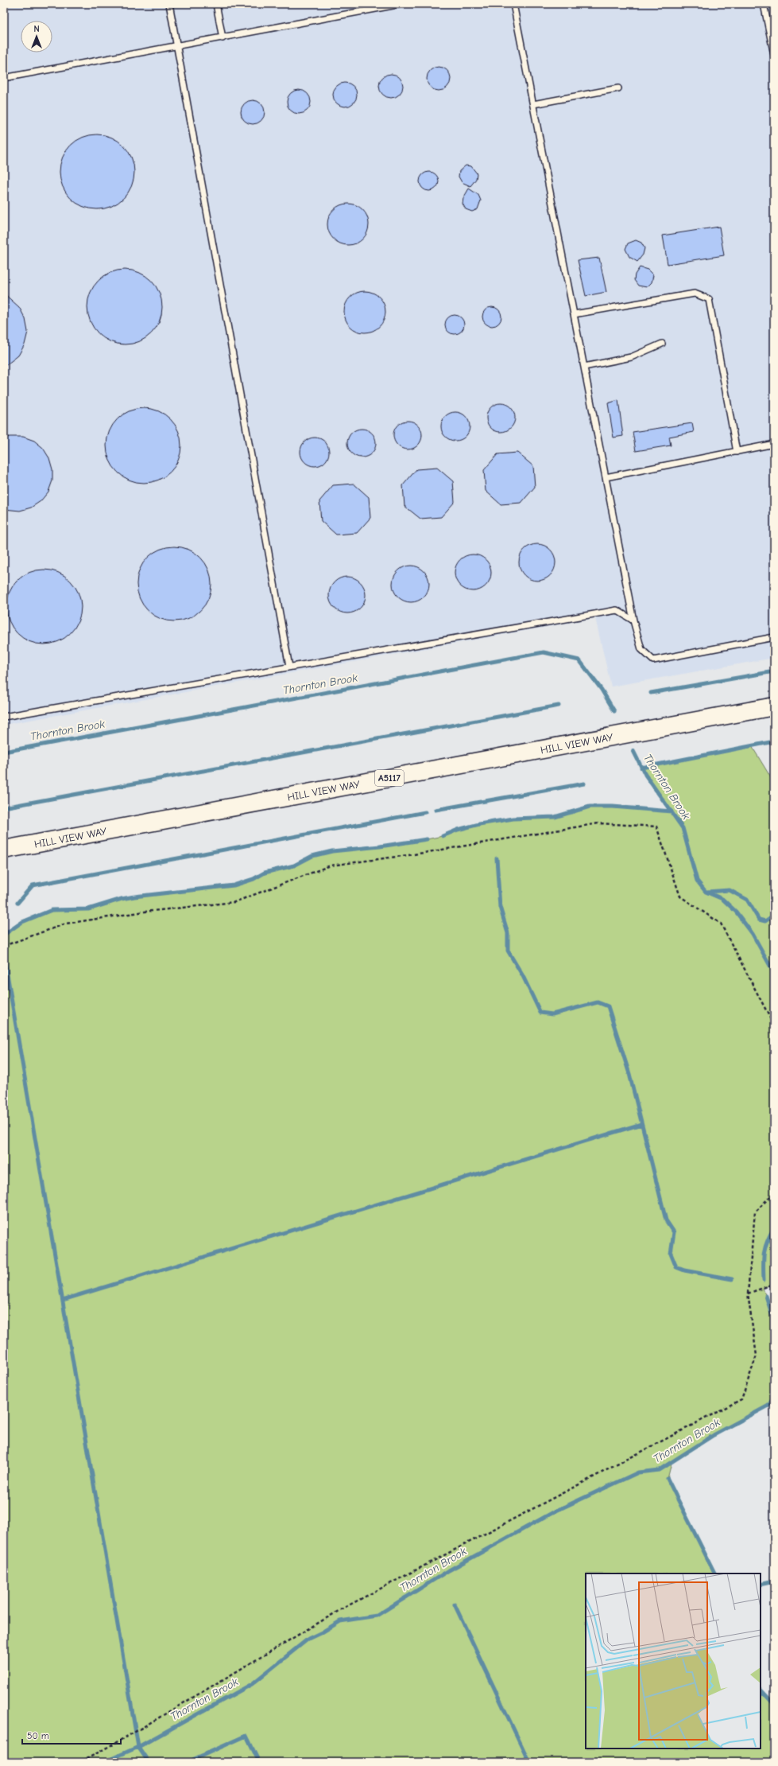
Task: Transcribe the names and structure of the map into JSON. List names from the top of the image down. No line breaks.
{"streets":{"main road":["HILL VIEW WAY","A5117"]},"water":["Thornton Brook"],"scale_bar":"50 m","north":"top"}
